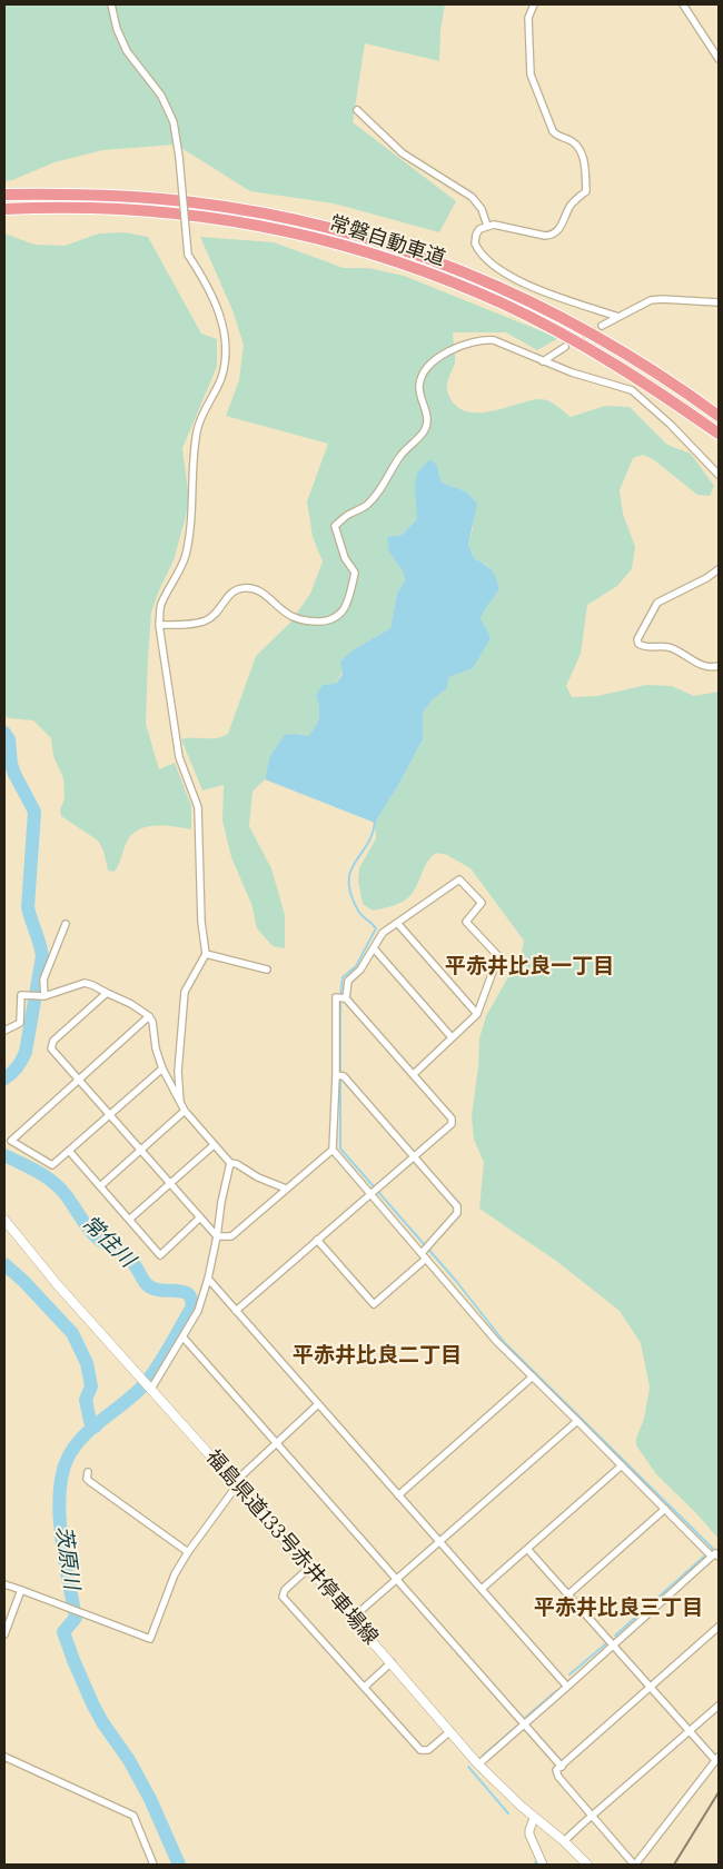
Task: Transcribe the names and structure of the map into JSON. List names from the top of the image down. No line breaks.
{"streets":{"highway":["常磐自動車道"],"main road":["福島県道133号赤井停車場線"]},"districts":["平赤井比良一丁目","平赤井比良二丁目","平赤井比良三丁目"],"water":["常住川","茨原川"]}
